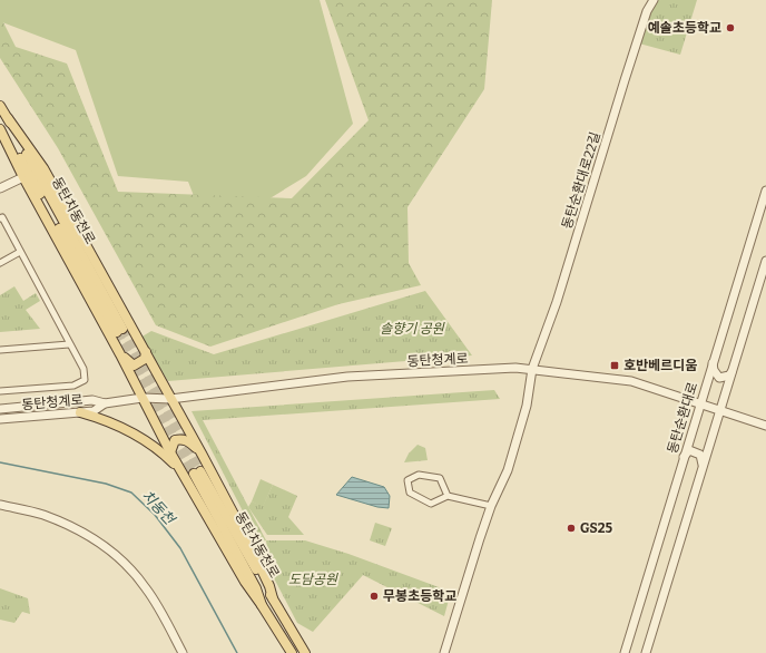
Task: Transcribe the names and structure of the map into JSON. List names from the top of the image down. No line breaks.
{"streets":{"main road":["동탄치동천로"],"street":["동탄순환대로22길","동탄청계로","동탄순환대로"]},"crossings":[["동탄순환대로22길","동탄청계로"],["동탄청계로","동탄순환대로"]],"water":["치동천"],"parks":["솔향기 공원","도담공원"],"places":{"other":["예솔초등학교","GS25","무봉초등학교"],"transit":["호반베르디움"]}}
